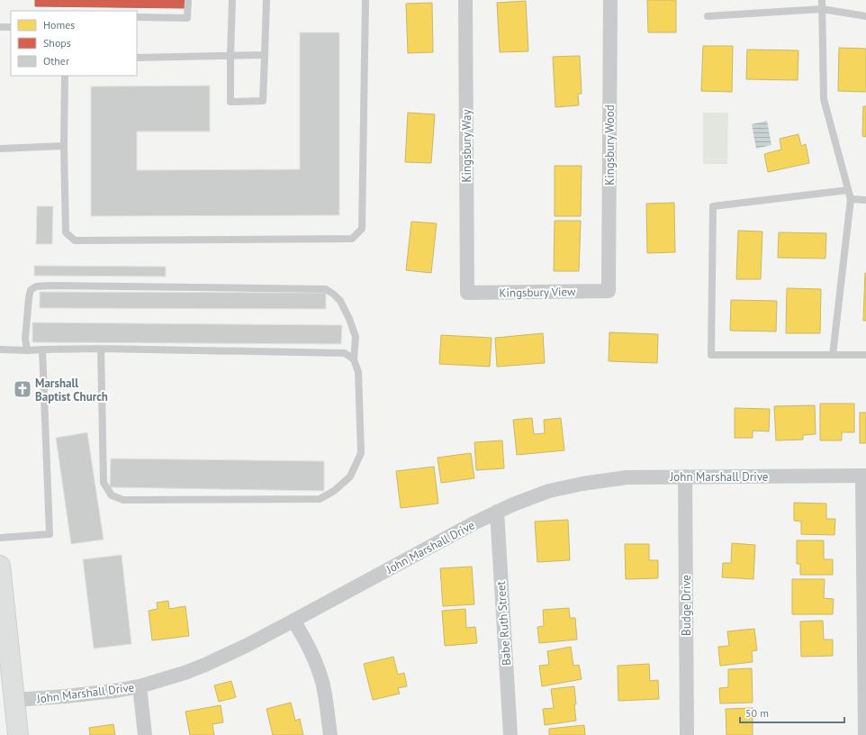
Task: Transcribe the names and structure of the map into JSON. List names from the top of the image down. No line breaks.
{"streets":{"street":["Kingsbury Wood","Kingsbury Way","Kingsbury View","John Marshall Drive","Budge Drive","Babe Ruth Street"]},"crossings":[["Kingsbury Wood","Kingsbury View"],["Kingsbury Way","Kingsbury View"],["John Marshall Drive","Budge Drive"],["John Marshall Drive","Babe Ruth Street"]],"places":{"church":["Marshall Baptist Church"]},"legend":["Homes","Shops","Other"],"scale_bar":"50 m"}
